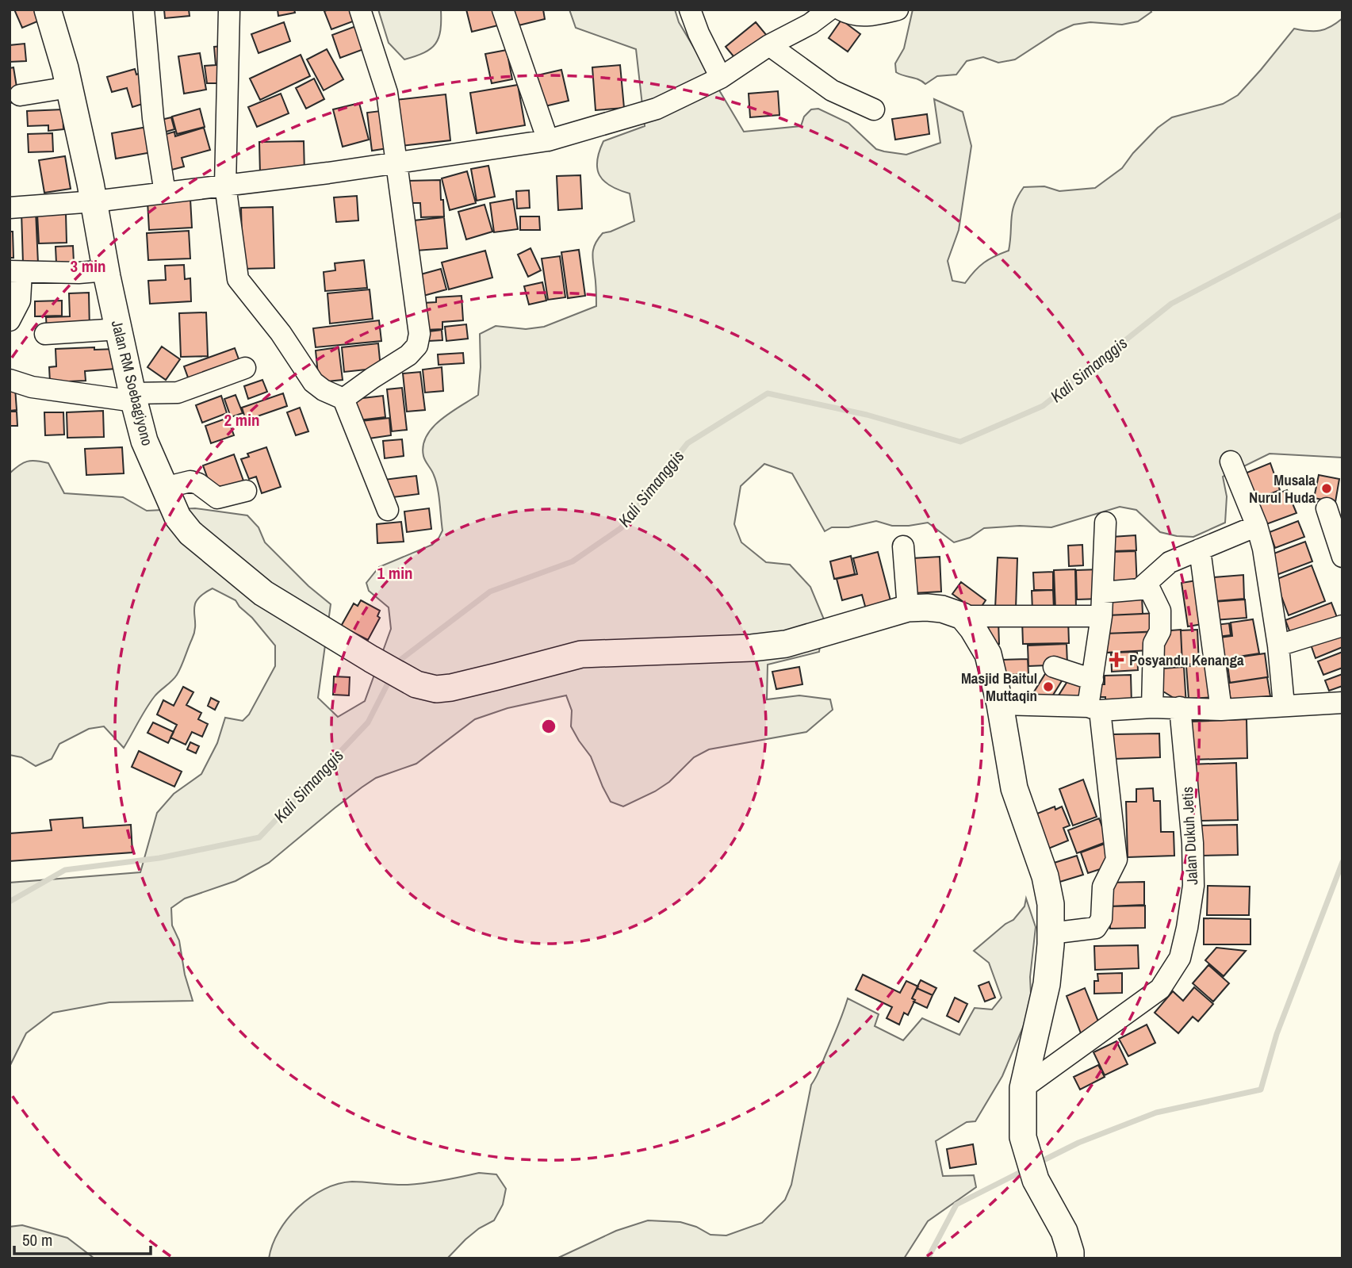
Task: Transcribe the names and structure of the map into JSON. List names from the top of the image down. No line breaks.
{"streets":{"main road":["Jalan RM Soebagiyono"],"street":["Jalan Dukuh Jetis"]},"water":["Kali Simanggis"],"places":{"other":["Musala Nurul Huda","Masjid Baitul Muttaqin"],"health":["Posyandu Kenanga"]},"scale_bar":"50 m","rings":["3 min","2 min","1 min"]}
